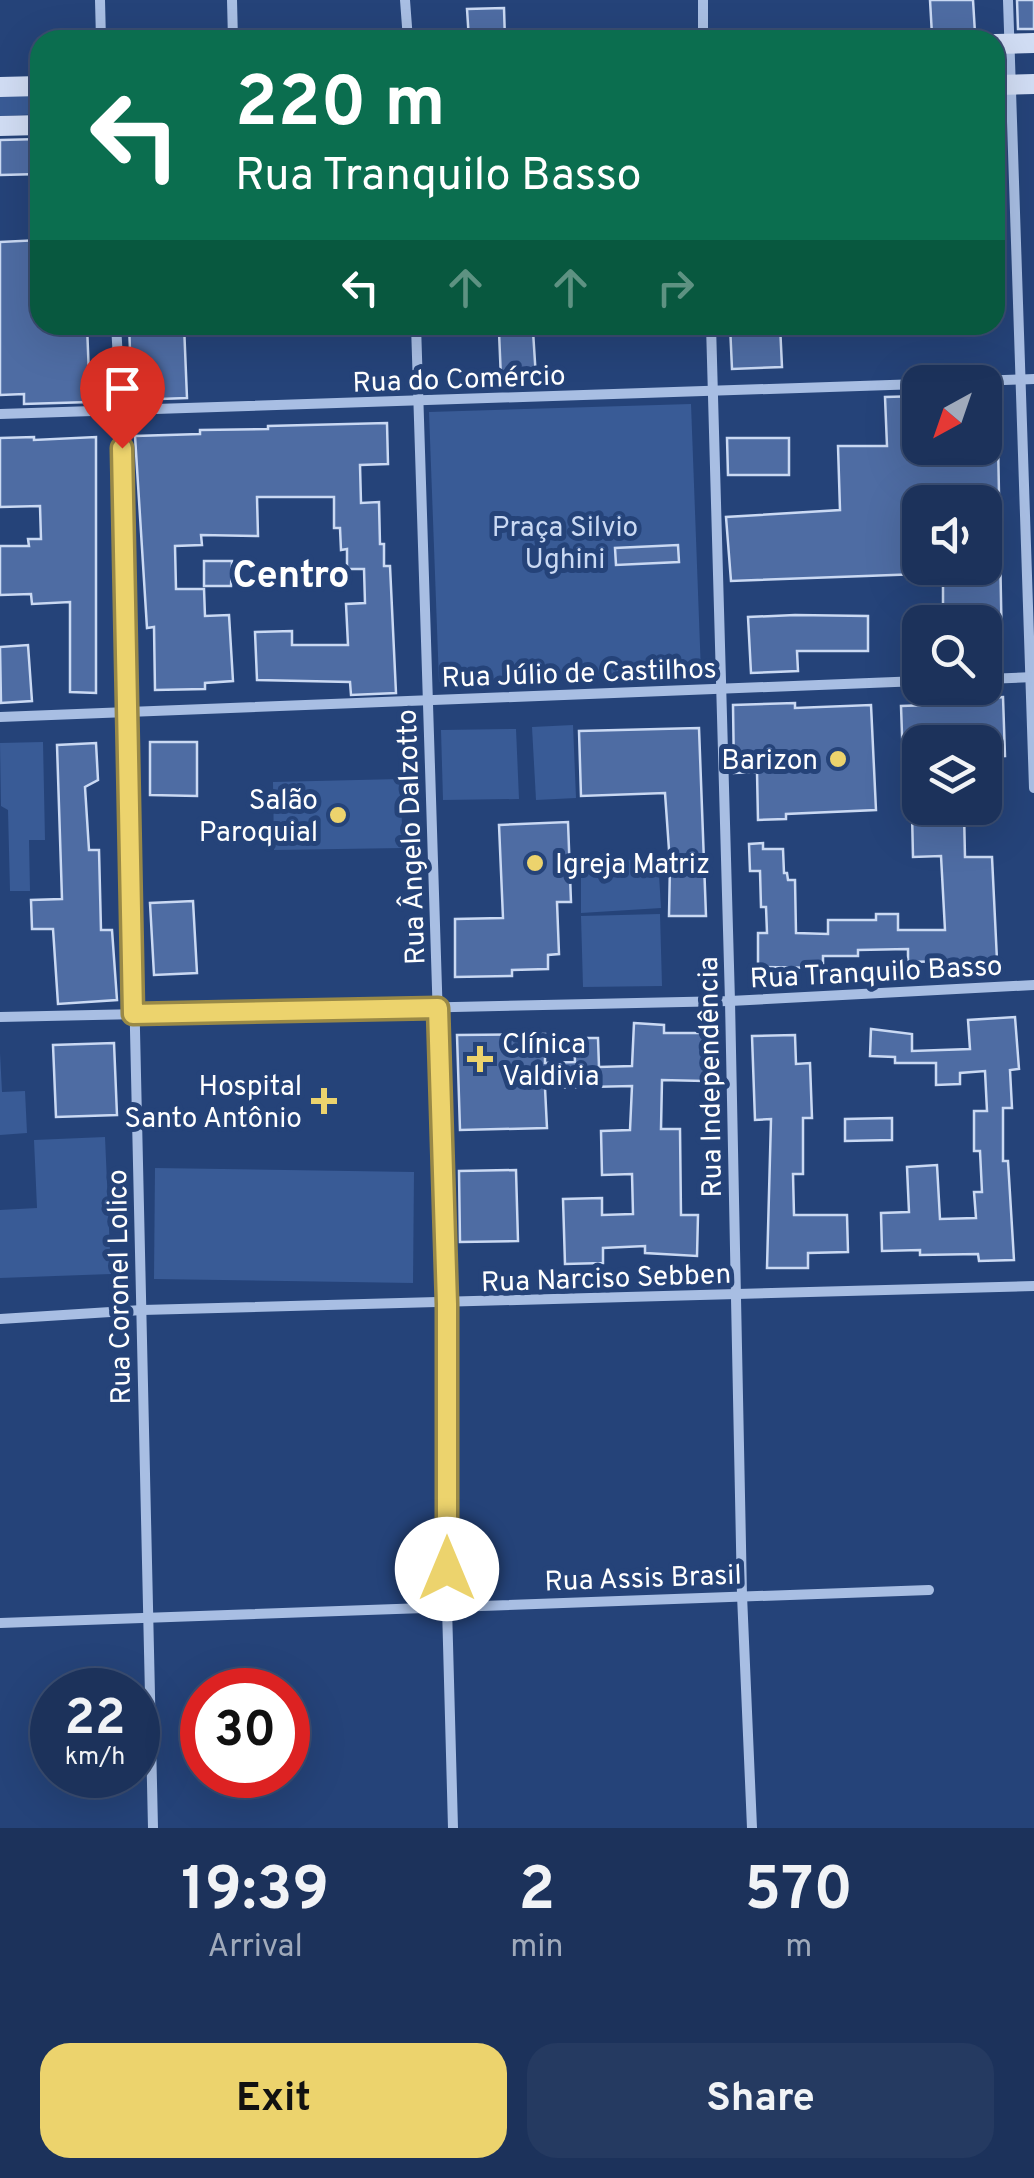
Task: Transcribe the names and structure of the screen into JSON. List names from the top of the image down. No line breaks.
{"streets":{"street":["Rua do Comércio","Rua Júlio de Castilhos","Rua Ângelo Dalzotto","Rua Tranquilo Basso","Rua Independência","Rua Narciso Sebben","Rua Coronel Lolico","Rua Assis Brasil"]},"crossings":[["Rua do Comércio","Rua Ângelo Dalzotto"],["Rua do Comércio","Rua Independência"],["Rua do Comércio","Rua Coronel Lolico"],["Rua Júlio de Castilhos","Rua Ângelo Dalzotto"],["Rua Júlio de Castilhos","Rua Independência"],["Rua Júlio de Castilhos","Rua Coronel Lolico"],["Rua Ângelo Dalzotto","Rua Tranquilo Basso"],["Rua Ângelo Dalzotto","Rua Narciso Sebben"],["Rua Ângelo Dalzotto","Rua Assis Brasil"],["Rua Tranquilo Basso","Rua Independência"],["Rua Tranquilo Basso","Rua Coronel Lolico"],["Rua Independência","Rua Narciso Sebben"],["Rua Independência","Rua Assis Brasil"],["Rua Narciso Sebben","Rua Coronel Lolico"],["Rua Coronel Lolico","Rua Assis Brasil"]],"districts":["Centro"],"parks":["Praça Silvio Ughini"],"places":{"other":["Barizon","Salão Paroquial","Igreja Matriz"],"health":["Clínica Valdivia","Hospital Santo Antônio"]},"north":"bottom left","page":{"turn":["220 m","Rua Tranquilo Basso"],"speed":"22 km/h","limit":"30","eta":["19:39","Arrival","2","min","570","m"],"buttons":["Exit","Share"]}}
